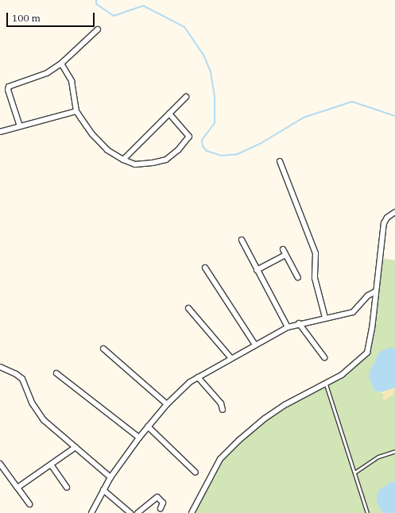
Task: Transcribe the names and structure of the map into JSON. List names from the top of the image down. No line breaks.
{"scale_bar":"100 m"}
